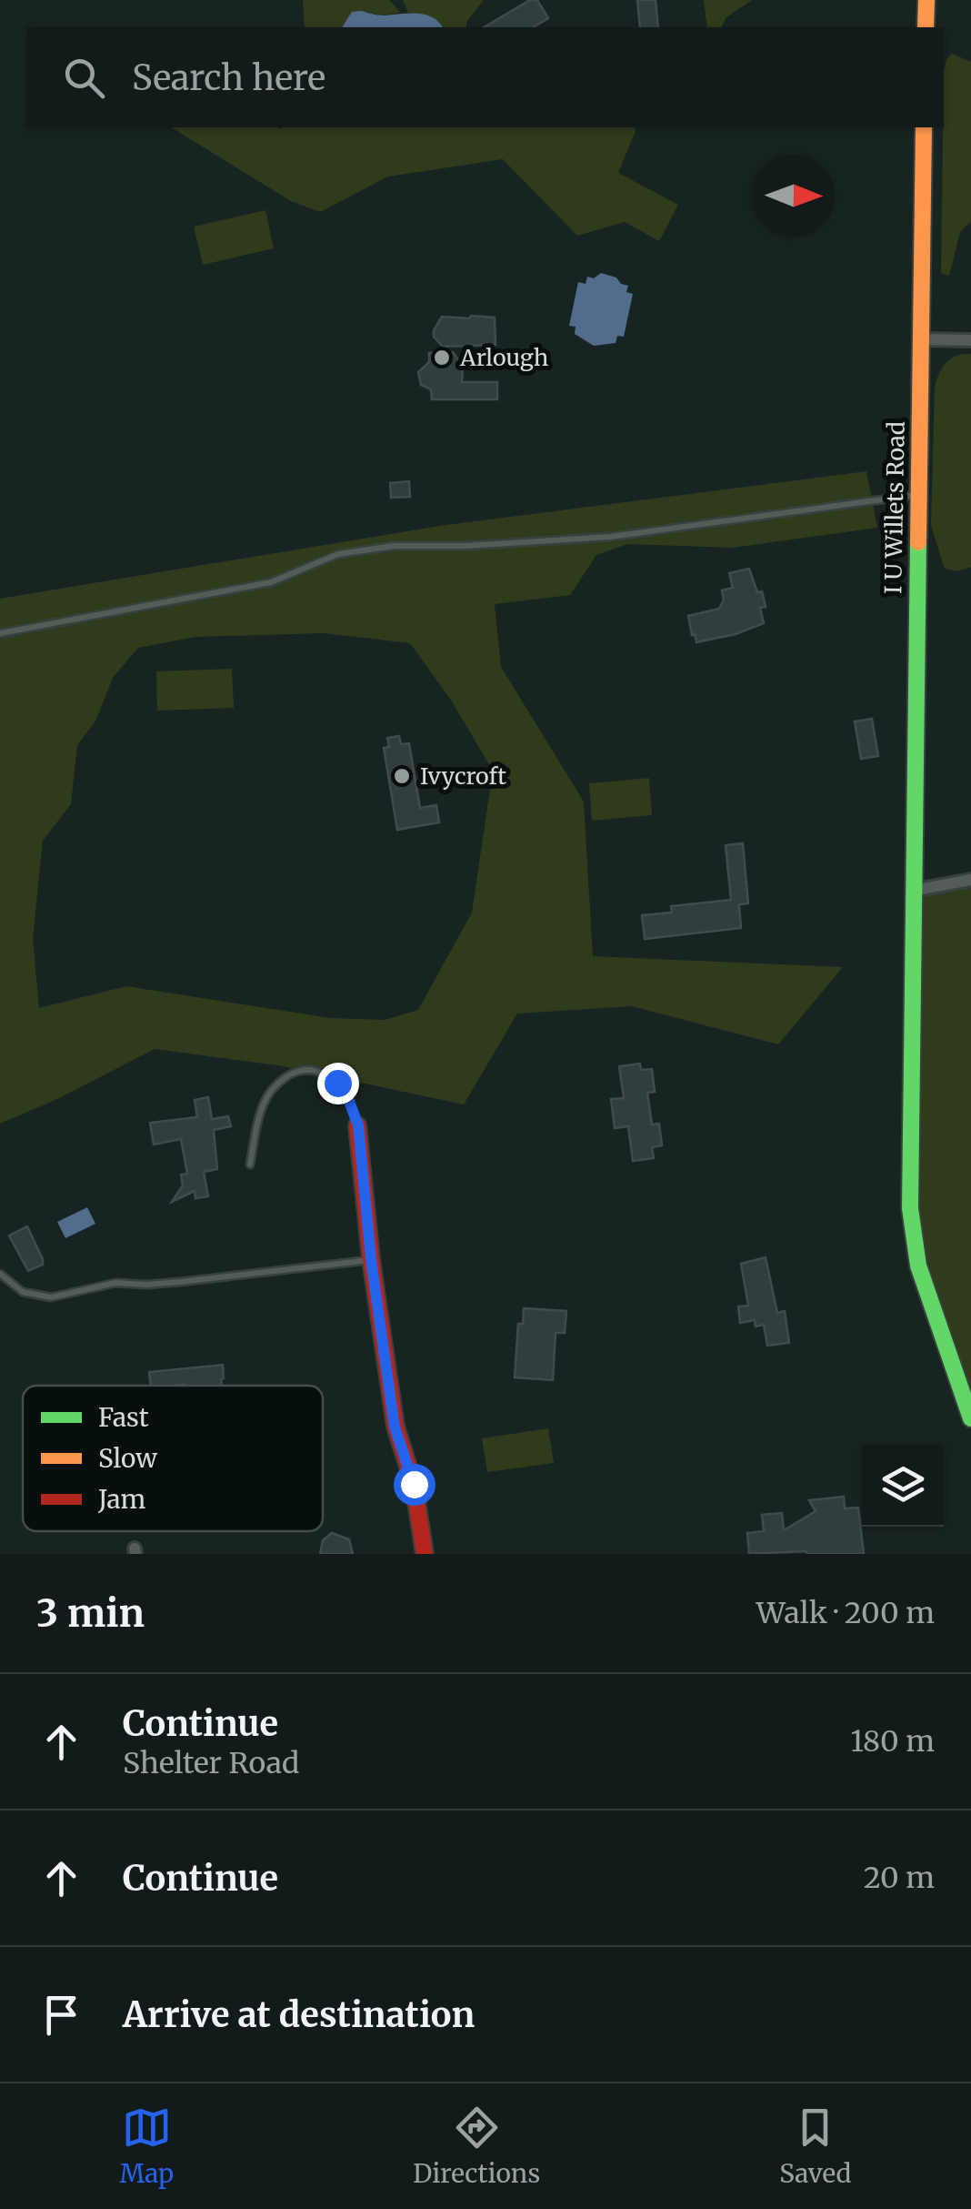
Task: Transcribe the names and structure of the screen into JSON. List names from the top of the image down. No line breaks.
{"streets":{"street":["I U Willets Road"]},"places":["Arlough","Ivycroft"],"legend":["Fast","Slow","Jam"],"north":"right","page":{"search":"Search here","heading":["3 min","Walk · 200 m"],"list":[["Continue","Shelter Road","180 m"],["Continue","20 m"],"Arrive at destination"],"nav":["Map","Directions","Saved"]}}
